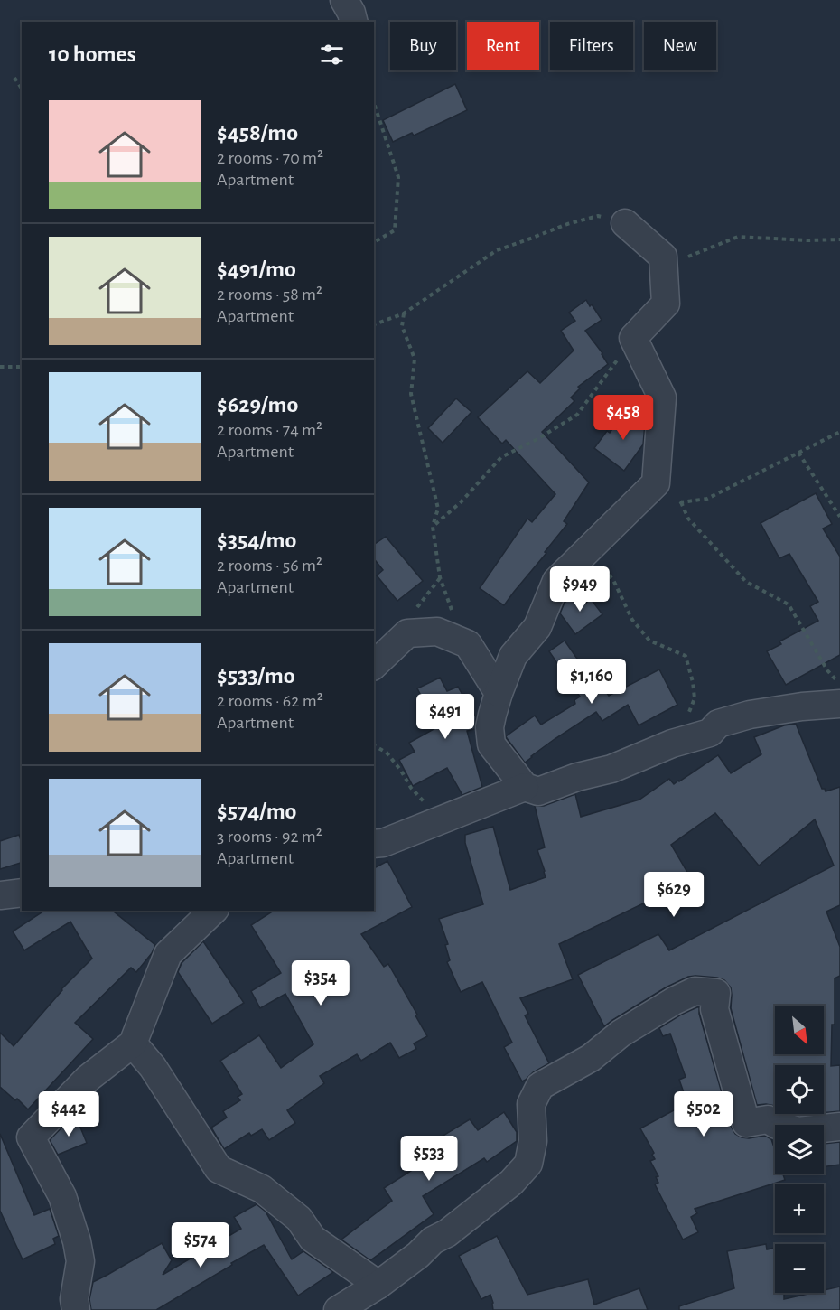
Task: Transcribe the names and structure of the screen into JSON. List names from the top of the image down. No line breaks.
{"north":"bottom right","page":{"chip":["Buy","Rent","Filters","New"],"heading":"10 homes","list":[{"name":"$458/mo","note":"2 rooms · 70 m² · Apartment"},{"name":"$491/mo","note":"2 rooms · 58 m² · Apartment"},{"name":"$629/mo","note":"2 rooms · 74 m² · Apartment"},{"name":"$354/mo","note":"2 rooms · 56 m² · Apartment"},{"name":"$533/mo","note":"2 rooms · 62 m² · Apartment"},{"name":"$574/mo","note":"3 rooms · 92 m² · Apartment"}],"price":["$458","$949","$1,160","$491","$629","$354","$442","$502","$533","$574"],"map_buttons":["+","−"]}}
